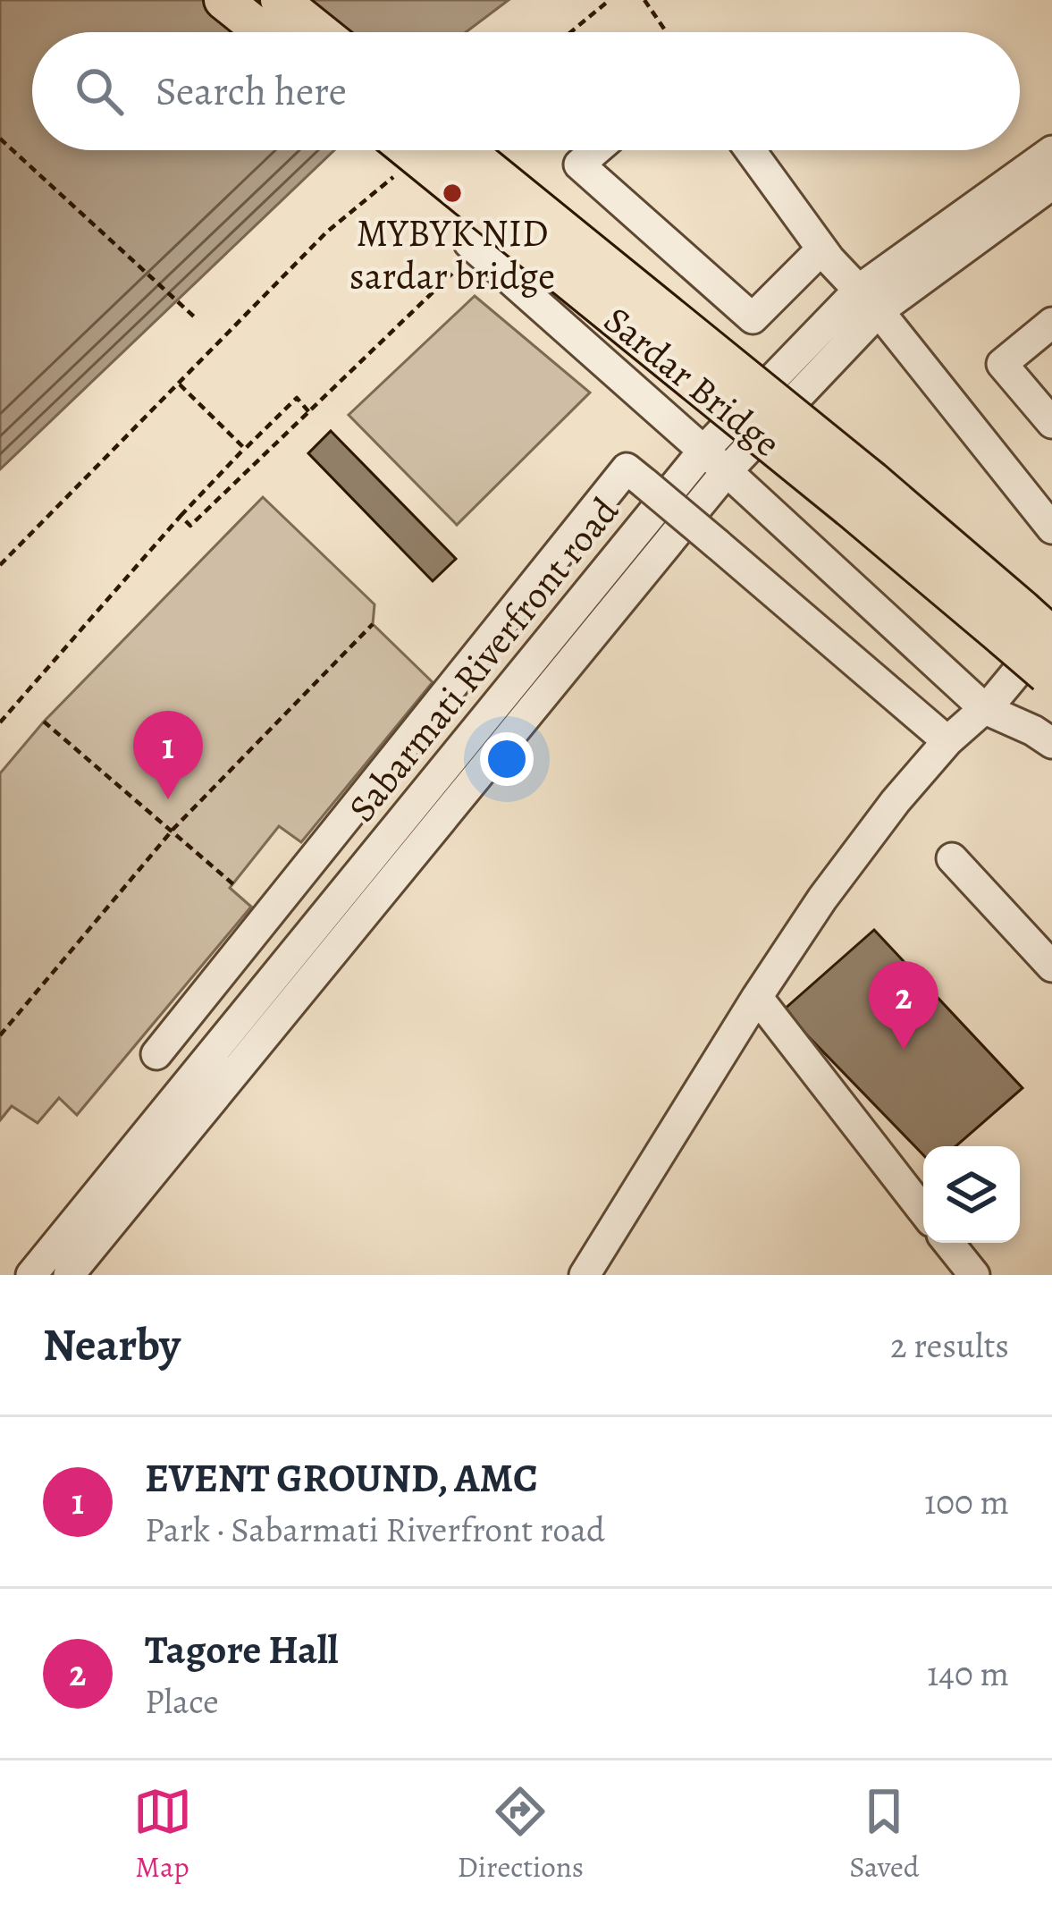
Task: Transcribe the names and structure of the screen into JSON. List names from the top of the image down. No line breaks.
{"streets":{"main road":["Sardar Bridge"],"street":["Sabarmati Riverfront road"]},"places":["MYBYK NID sardar bridge"],"page":{"search":"Search here","pins":["1","2"],"heading":["Nearby","2 results"],"list":[{"mark":"1","name":"EVENT GROUND, AMC","note":"Park · Sabarmati Riverfront road","value":"100 m"},{"mark":"2","name":"Tagore Hall","note":"Place","value":"140 m"}],"nav":["Map","Directions","Saved"]}}
